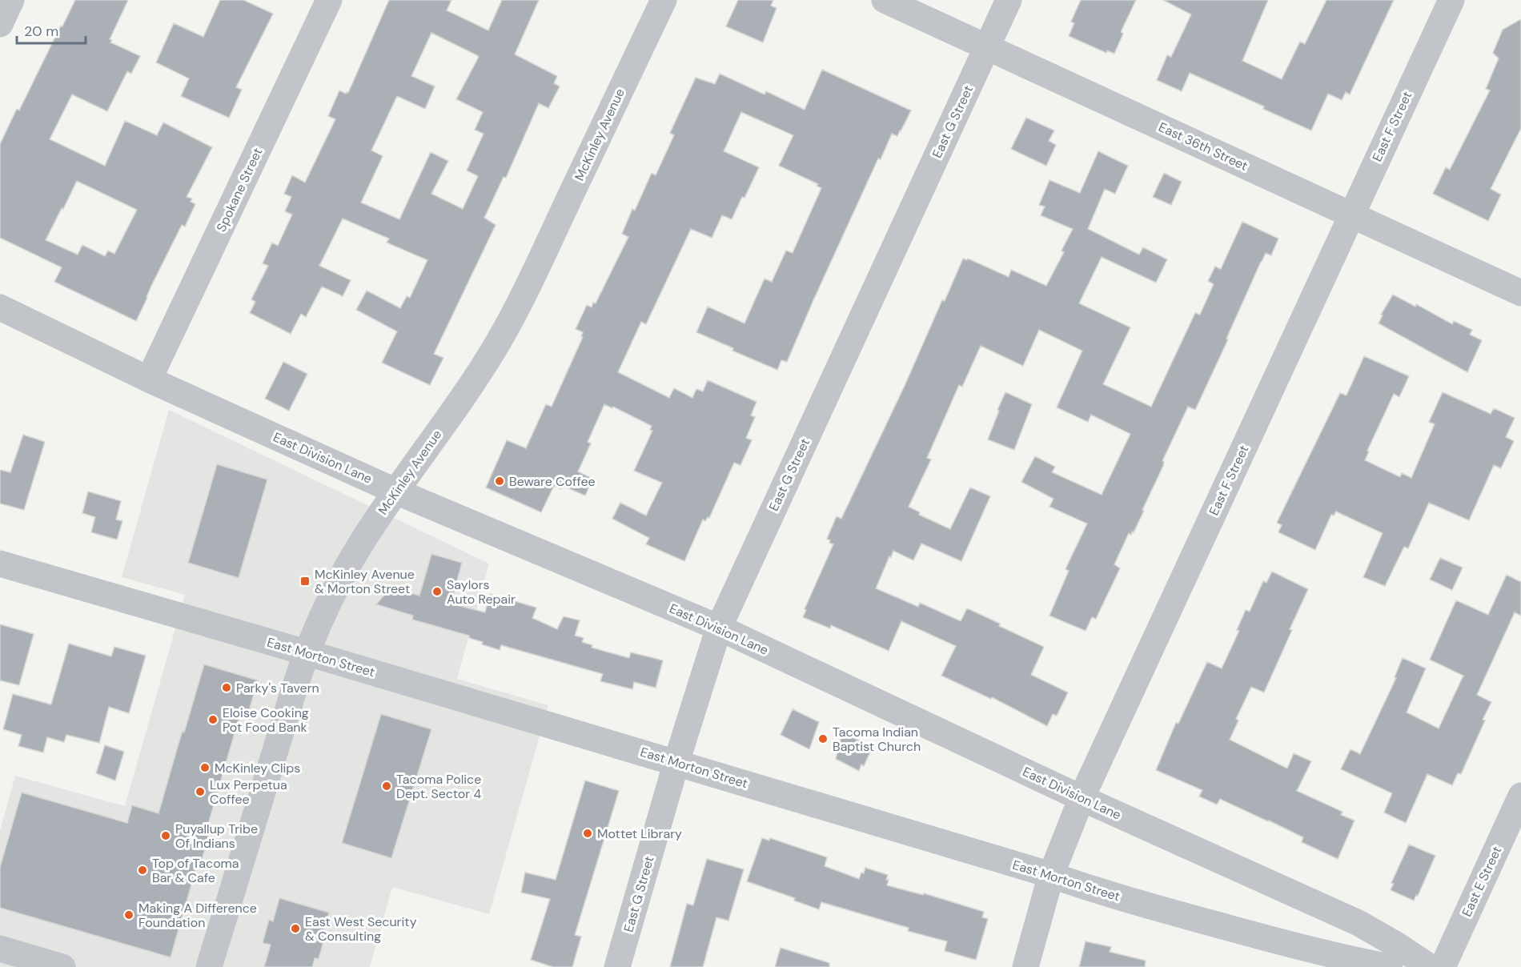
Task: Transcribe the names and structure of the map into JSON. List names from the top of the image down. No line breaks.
{"streets":{"street":["East G Street","East F Street","McKinley Avenue","East 36th Street","Spokane Street","East Division Lane","East Morton Street","East E Street"]},"crossings":[["East G Street","East 36th Street"],["East G Street","East Division Lane"],["East G Street","East Morton Street"],["East F Street","East 36th Street"],["East F Street","East Division Lane"],["East F Street","East Morton Street"],["McKinley Avenue","East Division Lane"],["McKinley Avenue","East Morton Street"],["Spokane Street","East Division Lane"]],"places":{"other":["Beware Coffee","Saylors Auto Repair","Parky's Tavern","Eloise Cooking Pot Food Bank","Tacoma Indian Baptist Church","McKinley Clips","Tacoma Police Dept. Sector 4","Lux Perpetua Coffee","Mottet Library","Puyallup Tribe Of Indians","Top of Tacoma Bar & Cafe","Making A Difference Foundation","East West Security & Consulting"],"transit":["McKinley Avenue & Morton Street"]},"scale_bar":"20 m"}
